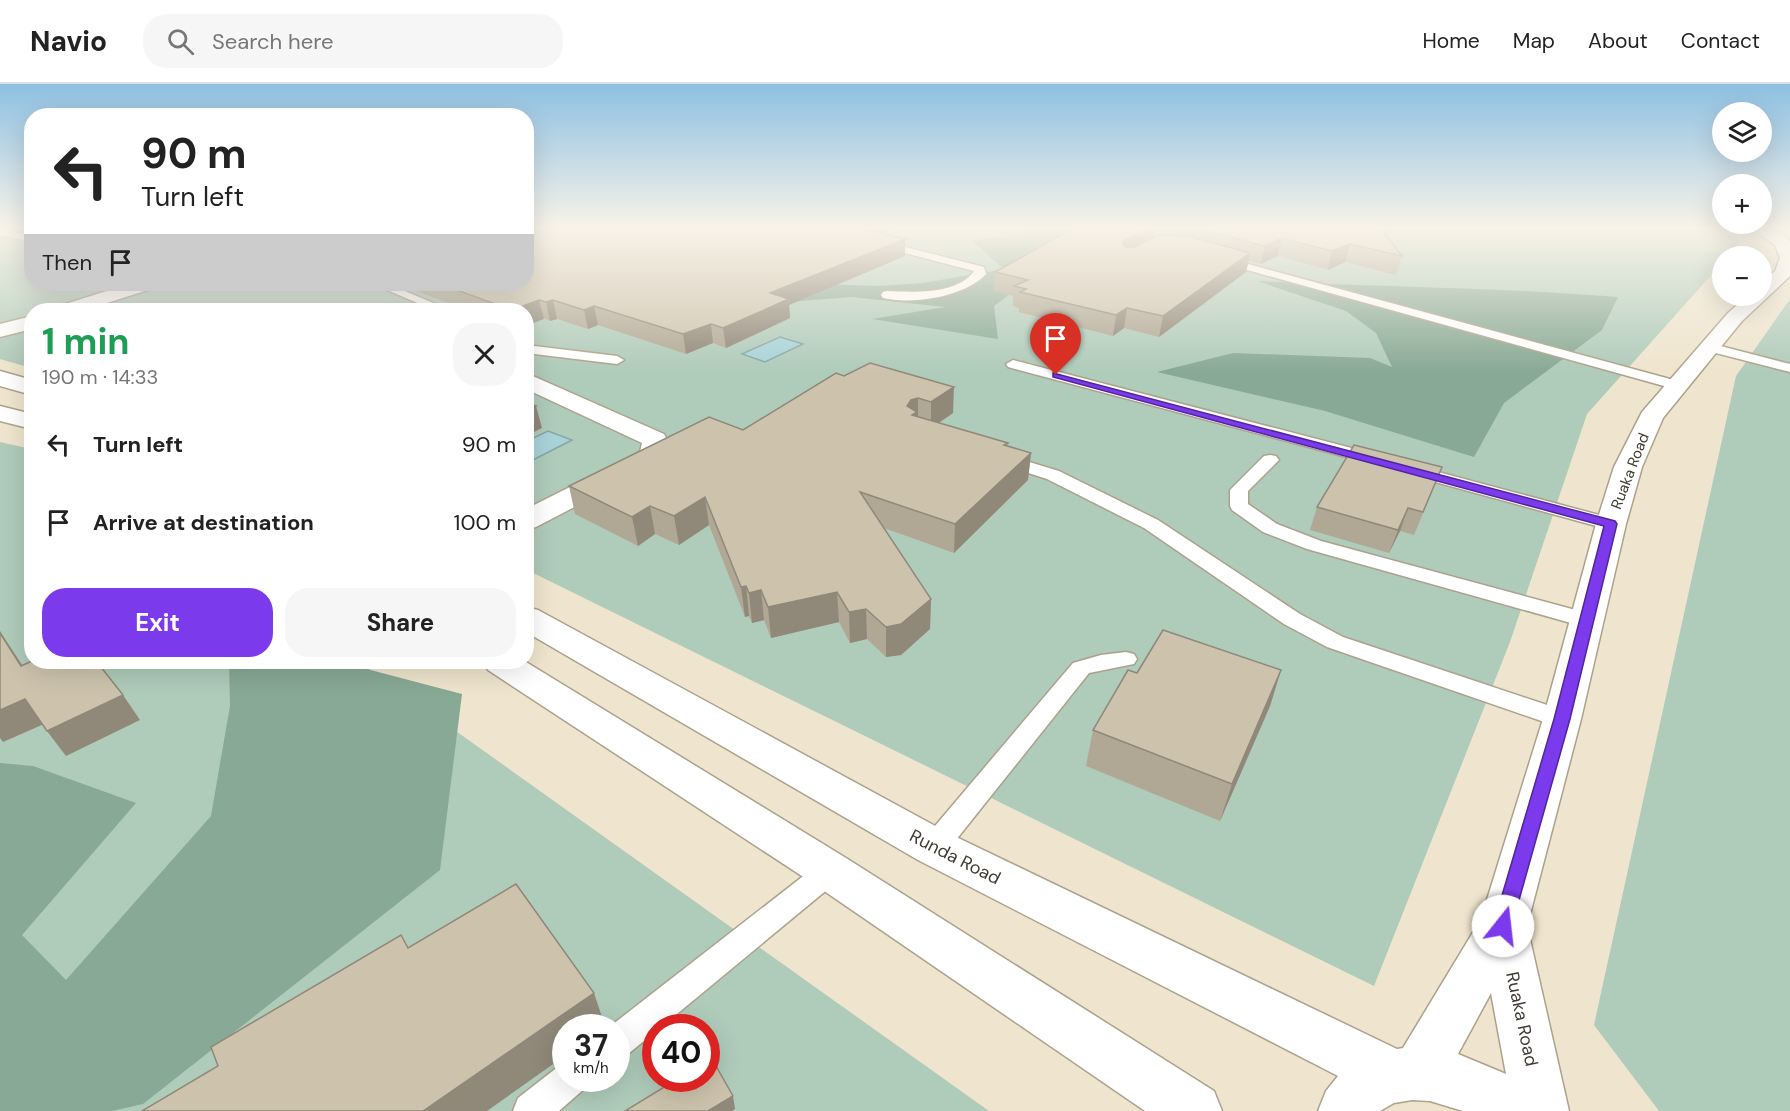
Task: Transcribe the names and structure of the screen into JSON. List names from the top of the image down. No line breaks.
{"streets":{"street":["Ruaka Road","Runda Road"]},"crossings":[["Ruaka Road","Runda Road"]],"page":{"header":"Navio","search":"Search here","nav":["Home","Map","About","Contact"],"map_buttons":["+","−"],"turn":["90 m","Turn left"],"then":"Then","heading":["1 min","190 m · 14:33"],"list":[{"name":"Turn left","value":"90 m"},{"name":"Arrive at destination","value":"100 m"}],"buttons":["Exit","Share"],"speed":"37 km/h","limit":"40"}}
